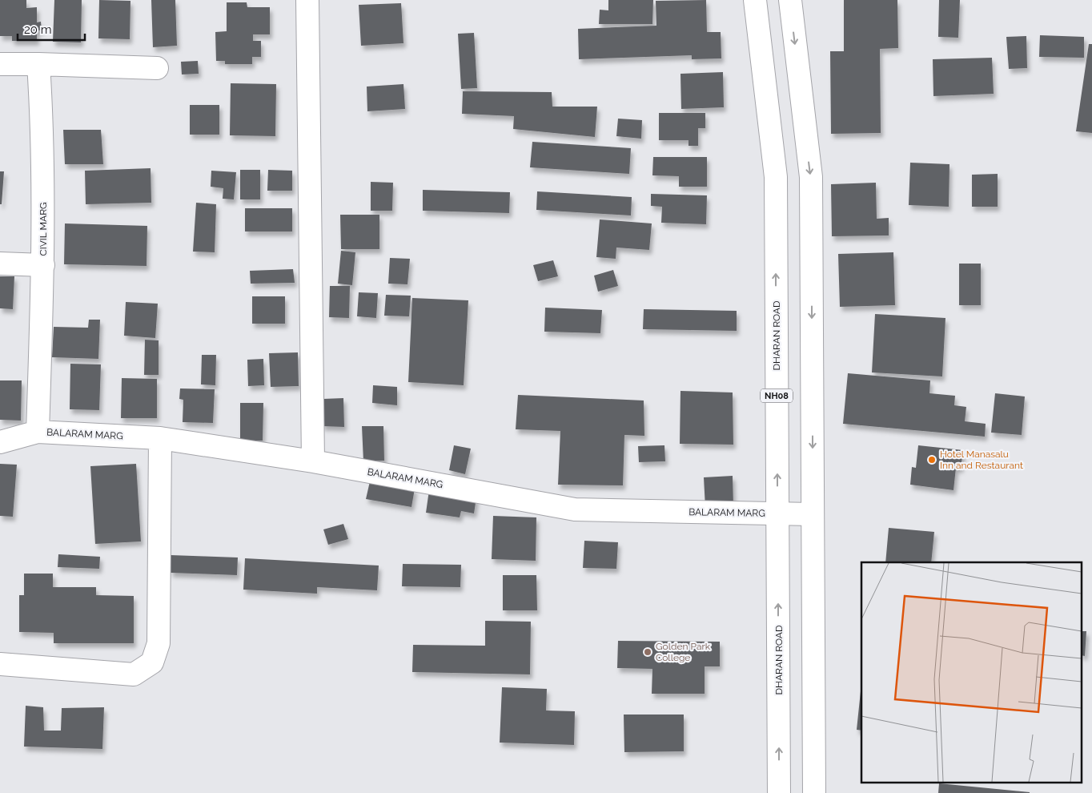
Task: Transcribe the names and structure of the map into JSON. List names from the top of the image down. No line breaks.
{"streets":{"street":["CIVIL MARG","DHARAN ROAD","NH08","BALARAM MARG"]},"crossings":[["CIVIL MARG","BALARAM MARG"],["DHARAN ROAD","BALARAM MARG"]],"places":["Hotel Manasalu Inn and Restaurant","Golden Park College"],"scale_bar":"20 m"}
